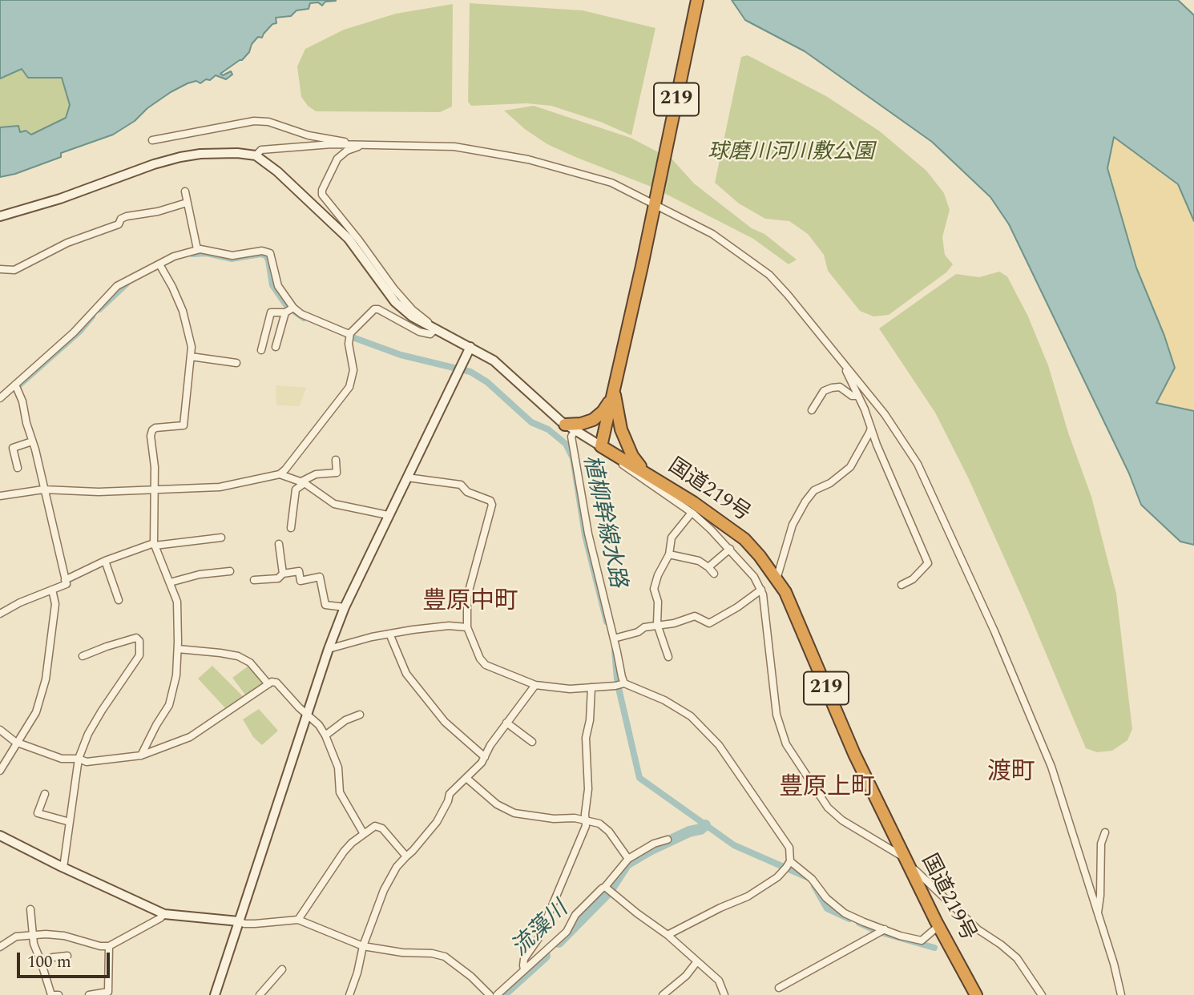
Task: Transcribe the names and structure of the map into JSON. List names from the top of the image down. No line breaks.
{"streets":{"highway":["219","国道219号"]},"crossings":[["219","国道219号"]],"districts":["豊原中町","渡町","豊原上町"],"water":["植柳幹線水路","流藻川"],"parks":["球磨川河川敷公園"],"scale_bar":"100 m"}
